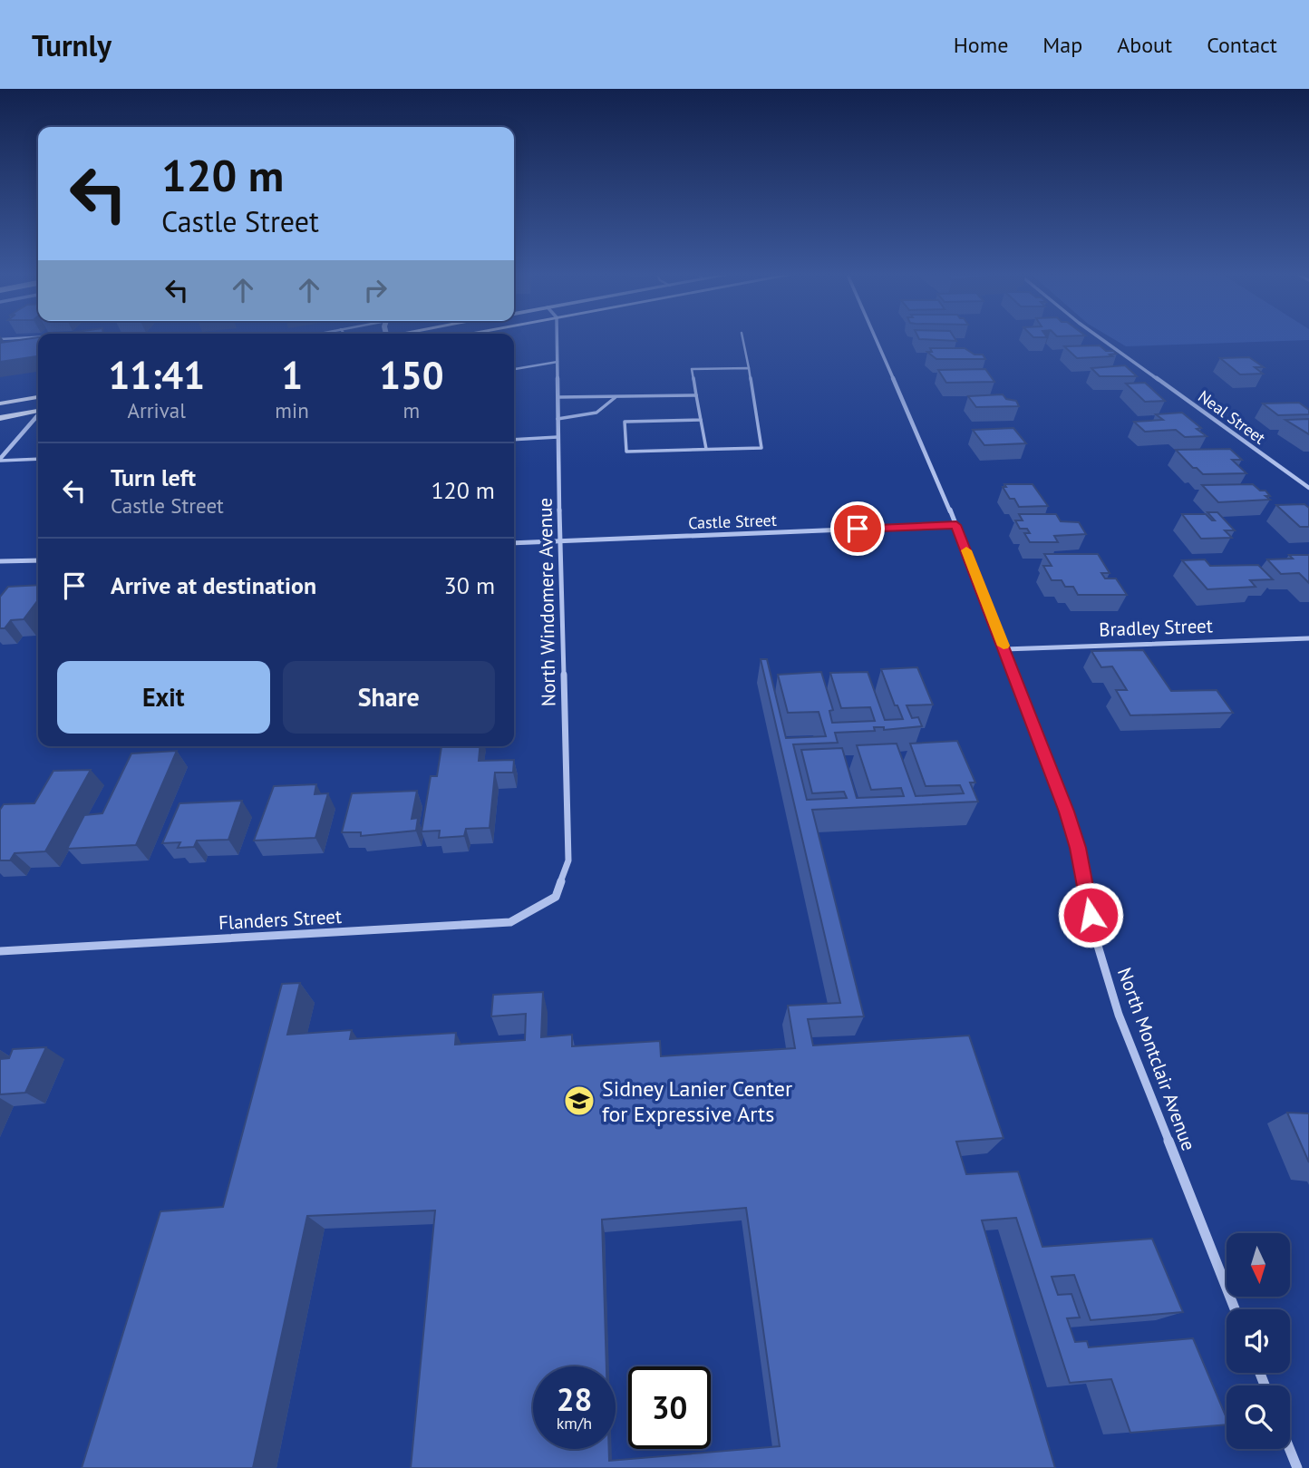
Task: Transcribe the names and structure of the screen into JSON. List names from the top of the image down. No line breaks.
{"streets":{"street":["Neal Street","Castle Street","North Windomere Avenue","Bradley Street","Flanders Street","North Montclair Avenue"]},"crossings":[["Castle Street","North Windomere Avenue"],["Castle Street","North Montclair Avenue"],["North Windomere Avenue","Flanders Street"],["Bradley Street","North Montclair Avenue"]],"places":{"school or university":["Sidney Lanier Center for Expressive Arts"]},"north":"bottom","page":{"header":"Turnly","nav":["Home","Map","About","Contact"],"turn":["120 m","Castle Street"],"eta":["11:41","Arrival","1","min","150","m"],"list":[{"name":"Turn left","note":"Castle Street","value":"120 m"},{"name":"Arrive at destination","value":"30 m"}],"buttons":["Exit","Share"],"speed":"28 km/h","limit":"30"}}
